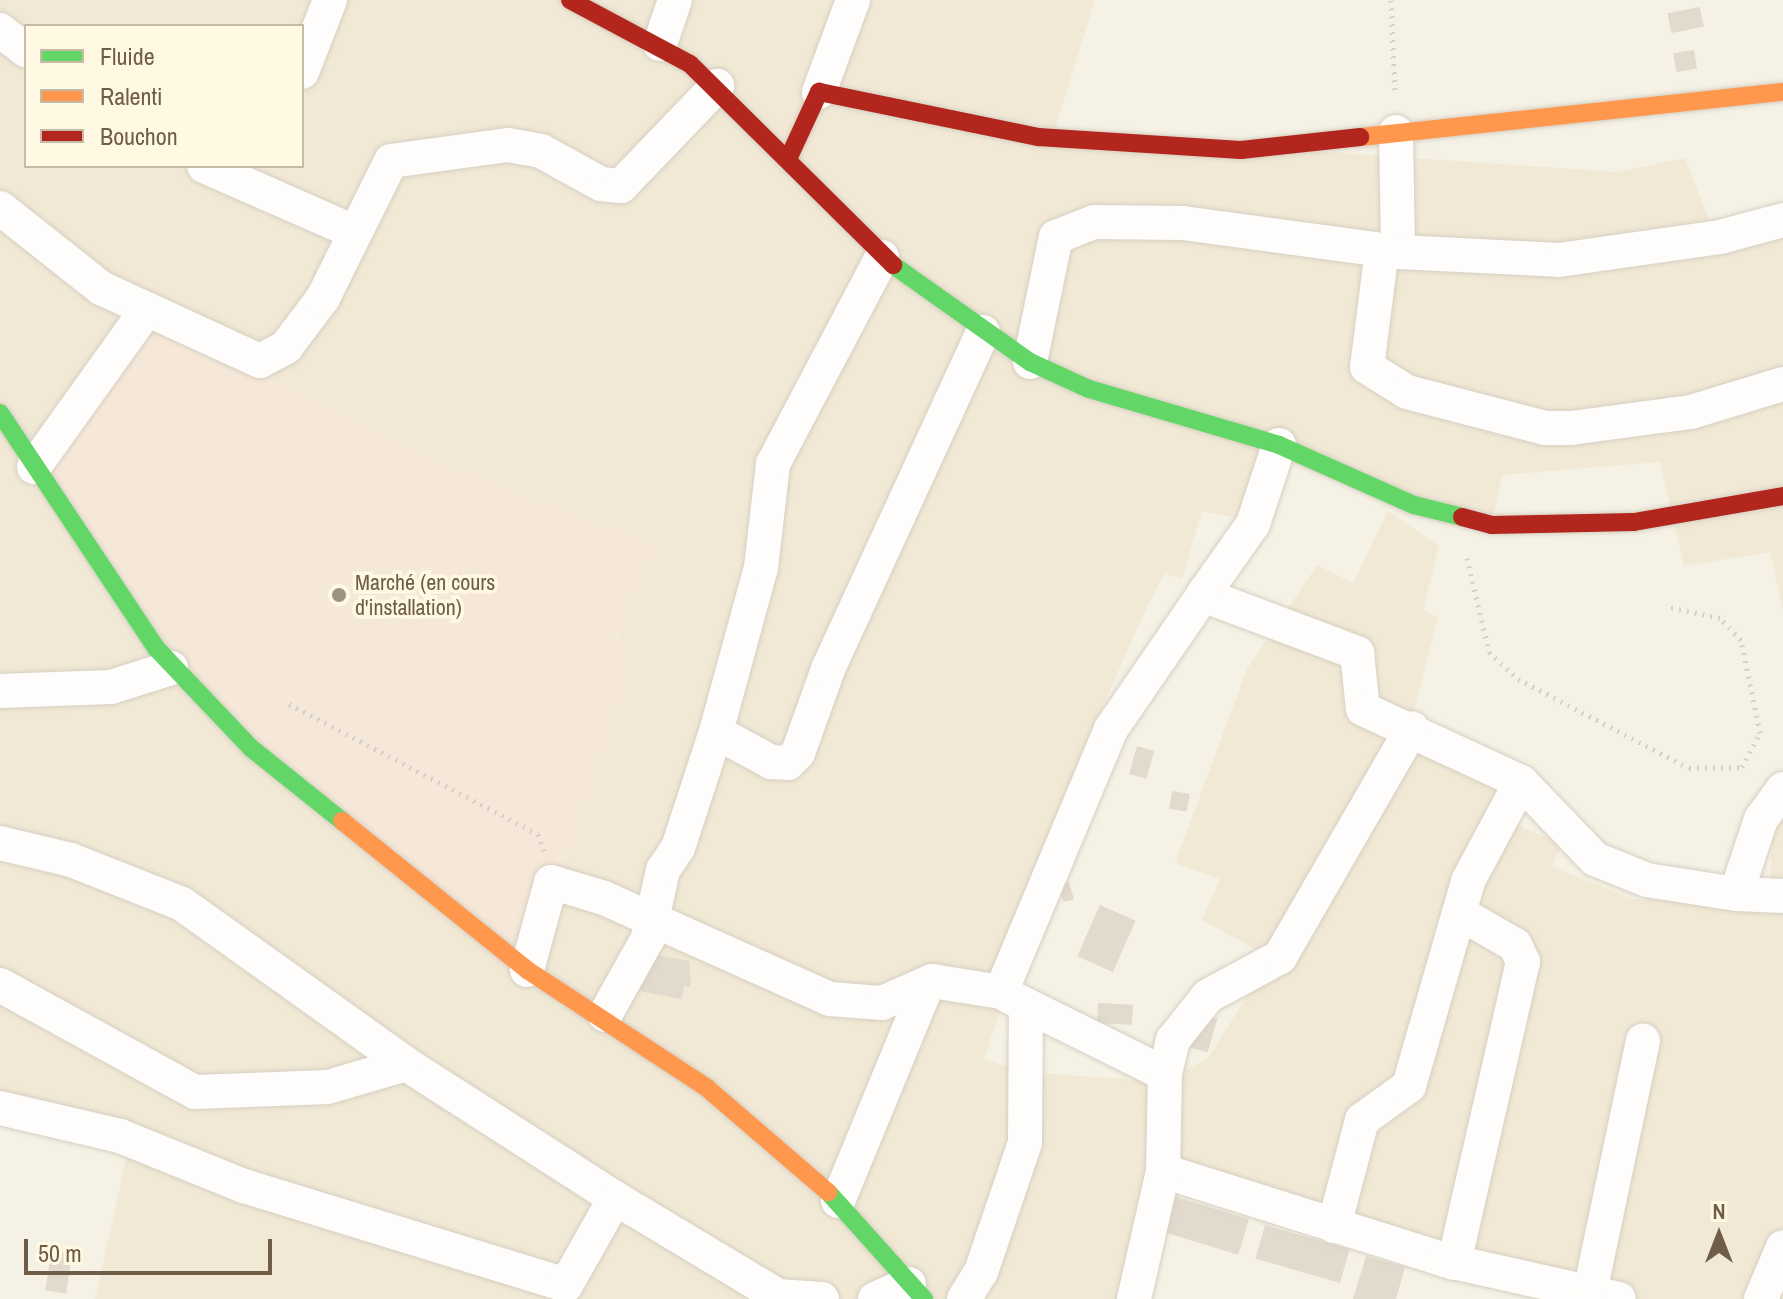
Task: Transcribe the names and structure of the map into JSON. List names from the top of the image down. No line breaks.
{"places":["Marché (en cours d'installation)"],"legend":["Fluide","Ralenti","Bouchon"],"scale_bar":"50 m","north":"top"}
